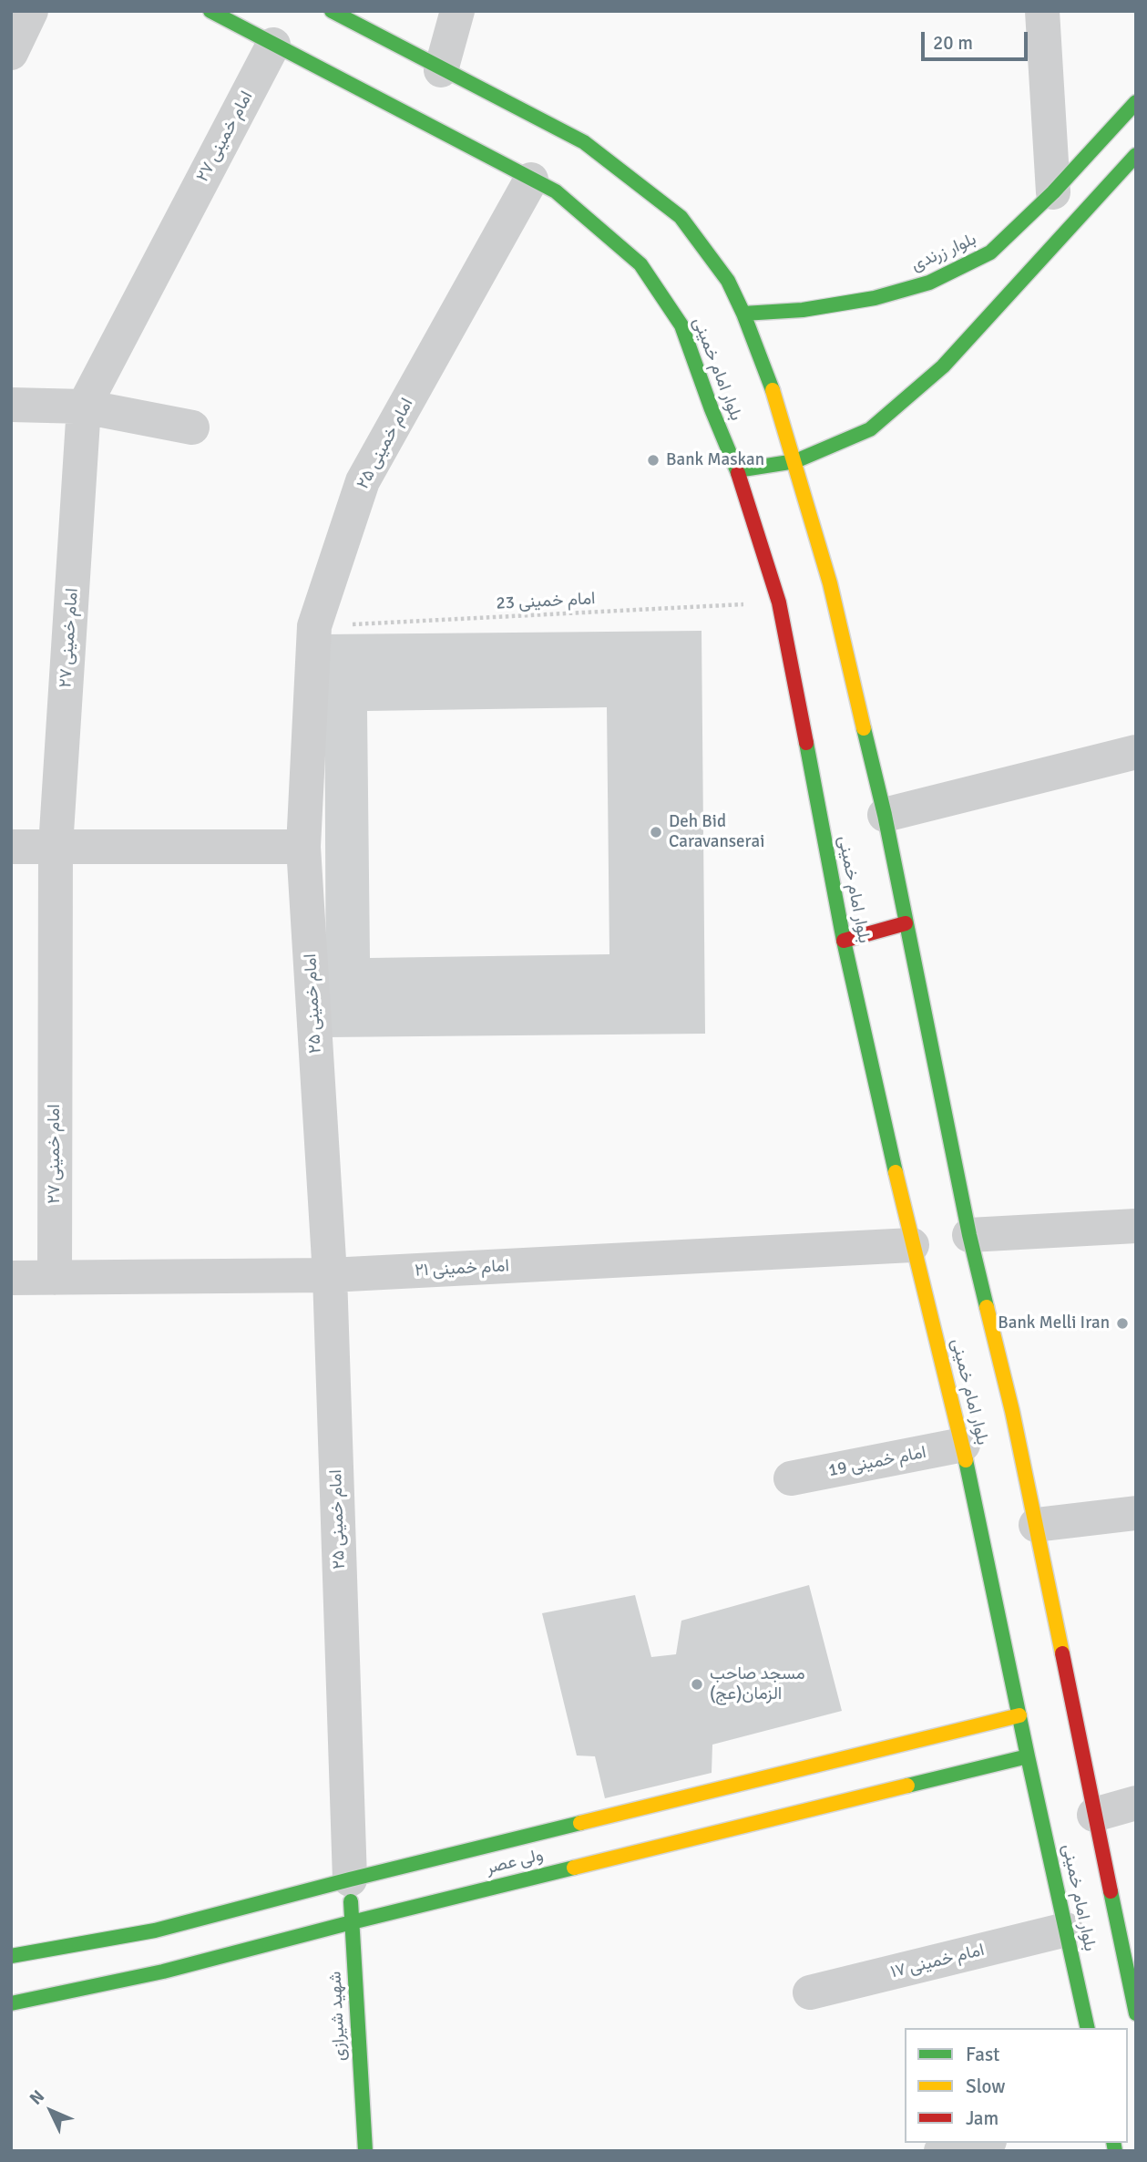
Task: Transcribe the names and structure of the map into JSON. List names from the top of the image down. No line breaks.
{"streets":{"main road":["بلوار زرندی","بلوار امام خمینی","ولی عصر","شهید شیرازی"],"street":["امام خمینی ۲۷","امام خمینی ۲۵","امام خمینی ۲۱","امام خمینی 19","امام خمینی ۱۷"],"path":["امام خمینی 23"]},"crossings":[["امام خمینی ۲۷","بلوار امام خمینی"],["امام خمینی ۲۷","امام خمینی ۲۱"],["بلوار زرندی","بلوار امام خمینی"],["بلوار امام خمینی","امام خمینی ۲۵"],["بلوار امام خمینی","امام خمینی 23"],["بلوار امام خمینی","امام خمینی ۲۱"],["بلوار امام خمینی","امام خمینی 19"],["بلوار امام خمینی","ولی عصر"],["بلوار امام خمینی","امام خمینی ۱۷"],["امام خمینی ۲۵","امام خمینی 23"],["امام خمینی ۲۵","امام خمینی ۲۱"],["امام خمینی ۲۵","ولی عصر"],["امام خمینی ۲۵","شهید شیرازی"],["ولی عصر","شهید شیرازی"]],"places":["Bank Maskan","Deh Bid Caravanserai","Bank Melli Iran","مسجد صاحب الزمان(عج)"],"legend":["Fast","Slow","Jam"],"scale_bar":"20 m","north":"top left"}
